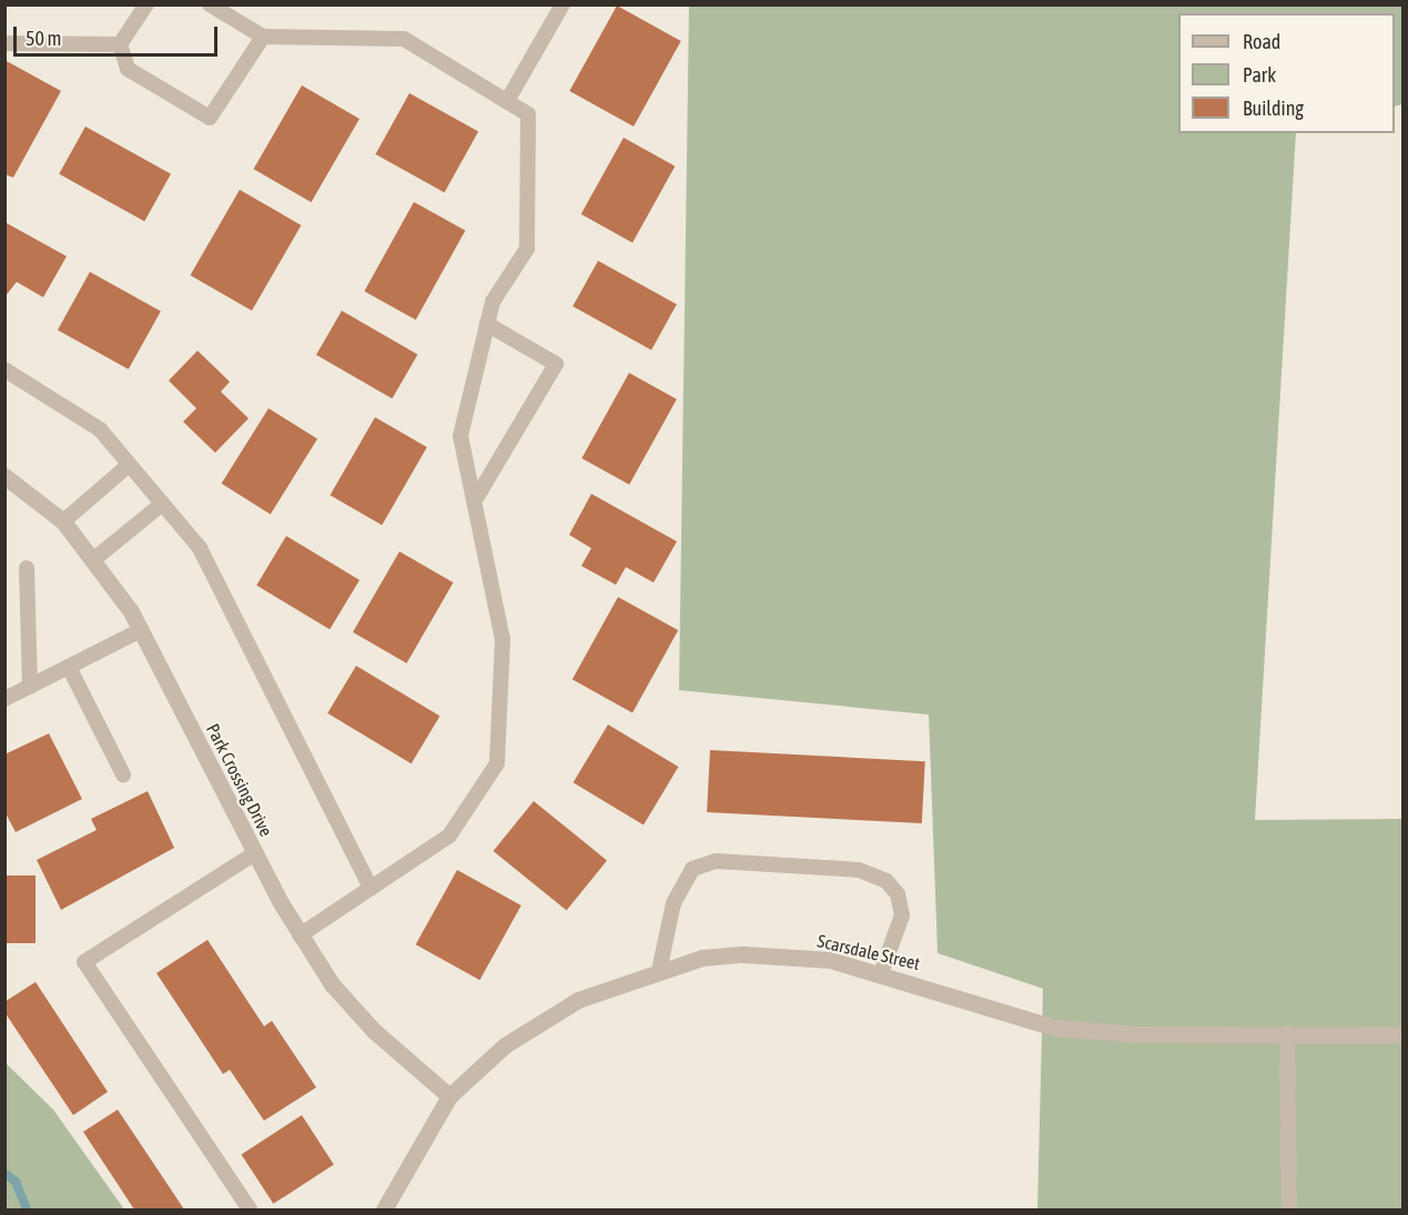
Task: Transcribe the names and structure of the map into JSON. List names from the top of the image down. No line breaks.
{"streets":{"street":["Park Crossing Drive","Scarsdale Street"]},"crossings":[["Park Crossing Drive","Scarsdale Street"]],"legend":["Road","Park","Building"],"scale_bar":"50 m"}
